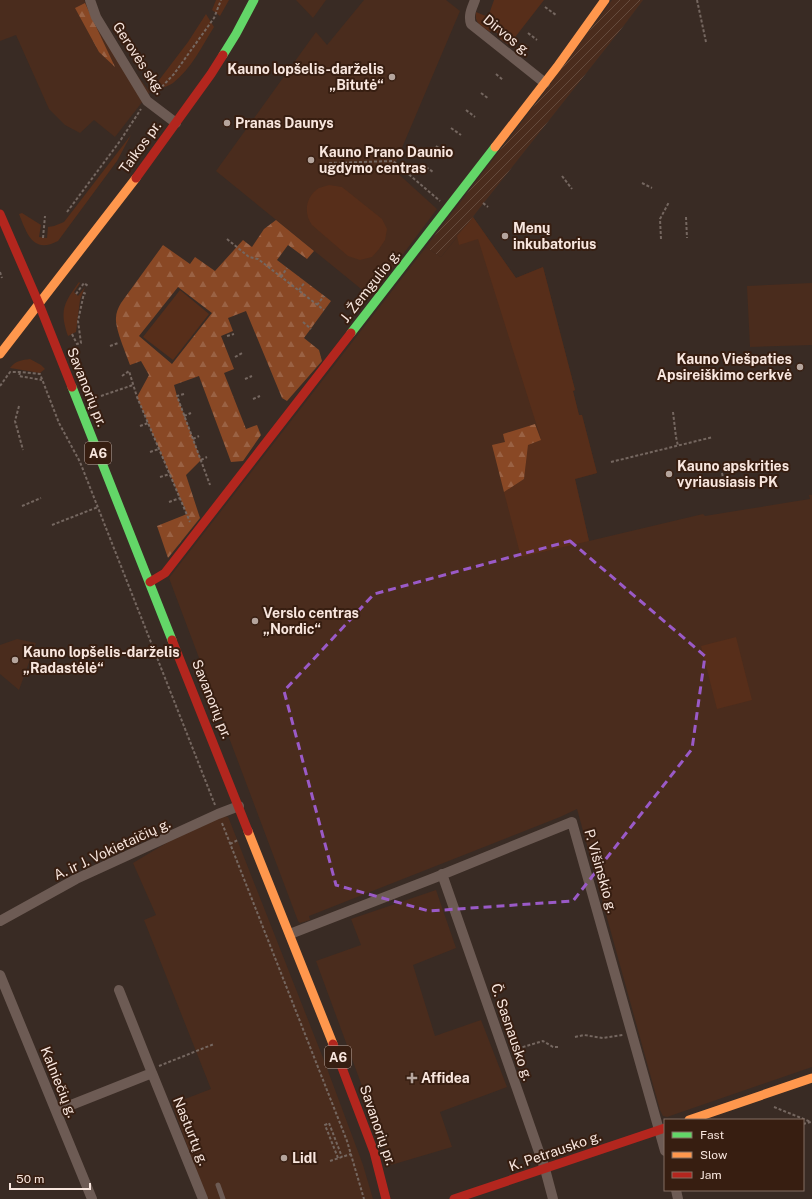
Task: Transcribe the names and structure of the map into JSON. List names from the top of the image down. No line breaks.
{"streets":{"main road":["Taikos pr.","J. Žemgulio g.","Savanorių pr.","A6","K. Petrausko g."],"street":["Dirvos g.","Gerovės skg.","A. ir J. Vokietaičių g.","P. Višinskio g.","Č. Sasnausko g.","Kalniečių g.","Nasturtų g."]},"crossings":[["Dirvos g.","J. Žemgulio g."],["Gerovės skg.","Taikos pr."],["Taikos pr.","Savanorių pr."],["J. Žemgulio g.","Savanorių pr."],["Savanorių pr.","A. ir J. Vokietaičių g."],["Savanorių pr.","P. Višinskio g."],["P. Višinskio g.","Č. Sasnausko g."],["P. Višinskio g.","K. Petrausko g."],["Č. Sasnausko g.","K. Petrausko g."]],"places":{"other":["Kauno lopšelis-darželis „Bitutė“","Pranas Daunys","Kauno Prano Daunio ugdymo centras","Menų inkubatorius","Kauno Viešpaties Apsireiškimo cerkvė","Kauno apskrities vyriausiasis PK","Verslo centras „Nordic“","Kauno lopšelis-darželis „Radastėlė“","Lidl"],"health":["Affidea"]},"legend":["Fast","Slow","Jam"],"scale_bar":"50 m"}
